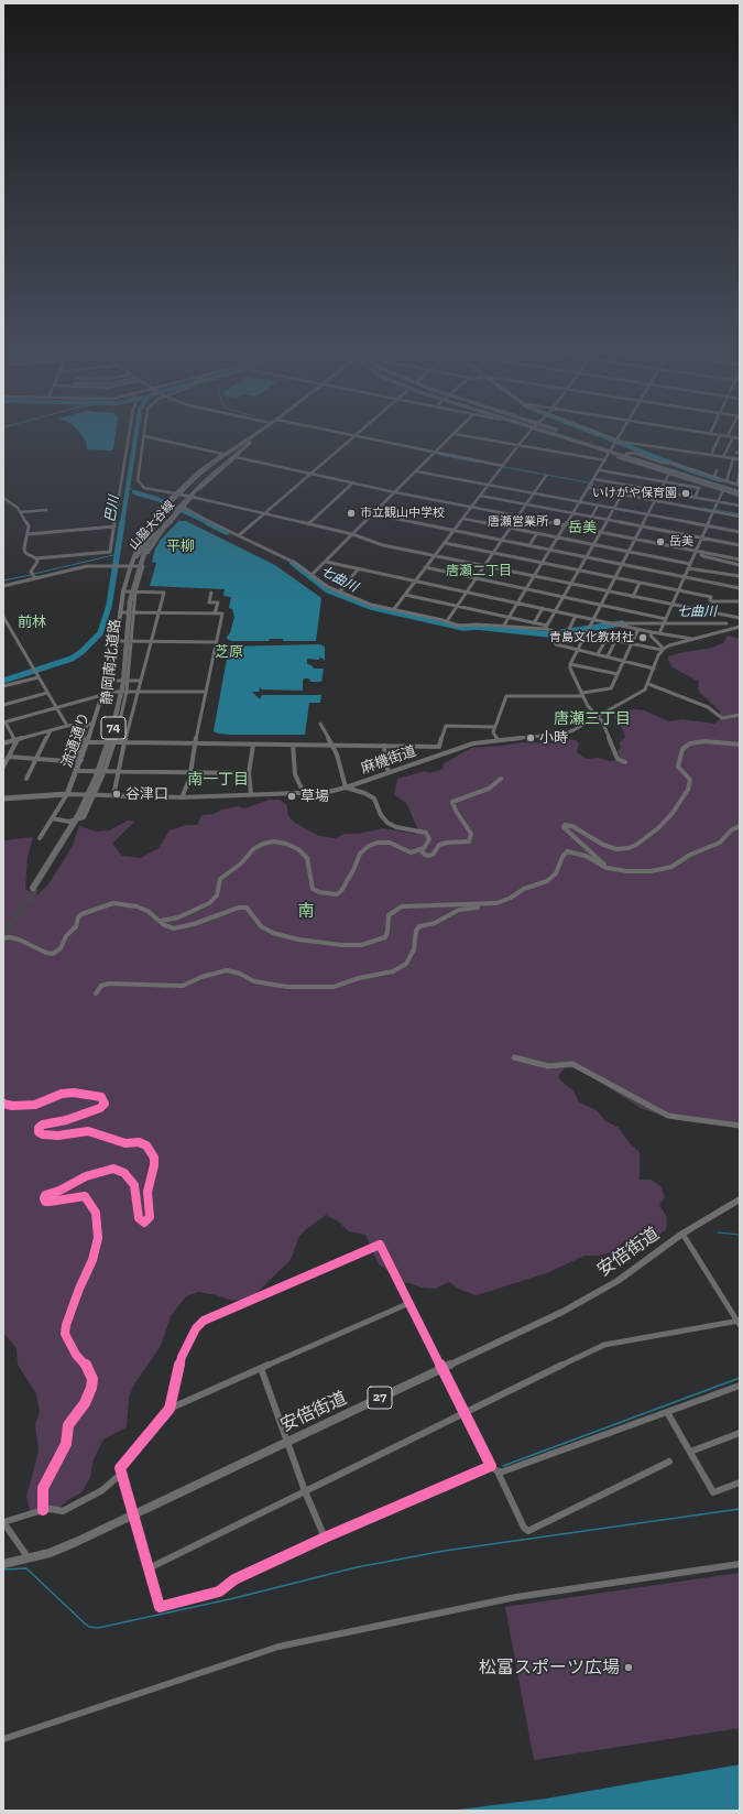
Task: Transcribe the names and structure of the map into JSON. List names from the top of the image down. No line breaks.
{"streets":{"highway":["静岡南北道路","74"],"main road":["山脇大谷線","流通通り","麻機街道","安倍街道","27"]},"crossings":[["山脇大谷線","74"],["山脇大谷線","流通通り"],["静岡南北道路","74"],["流通通り","麻機街道"]],"districts":["岳美","平柳","唐瀬二丁目","前林","芝原","唐瀬三丁目","南一丁目","南"],"water":["巴川","七曲川"],"places":["いけがや保育園","市立観山中学校","唐瀬営業所","岳美","青島文化教材社","小時","谷津口","草場","松富スポーツ広場"]}
